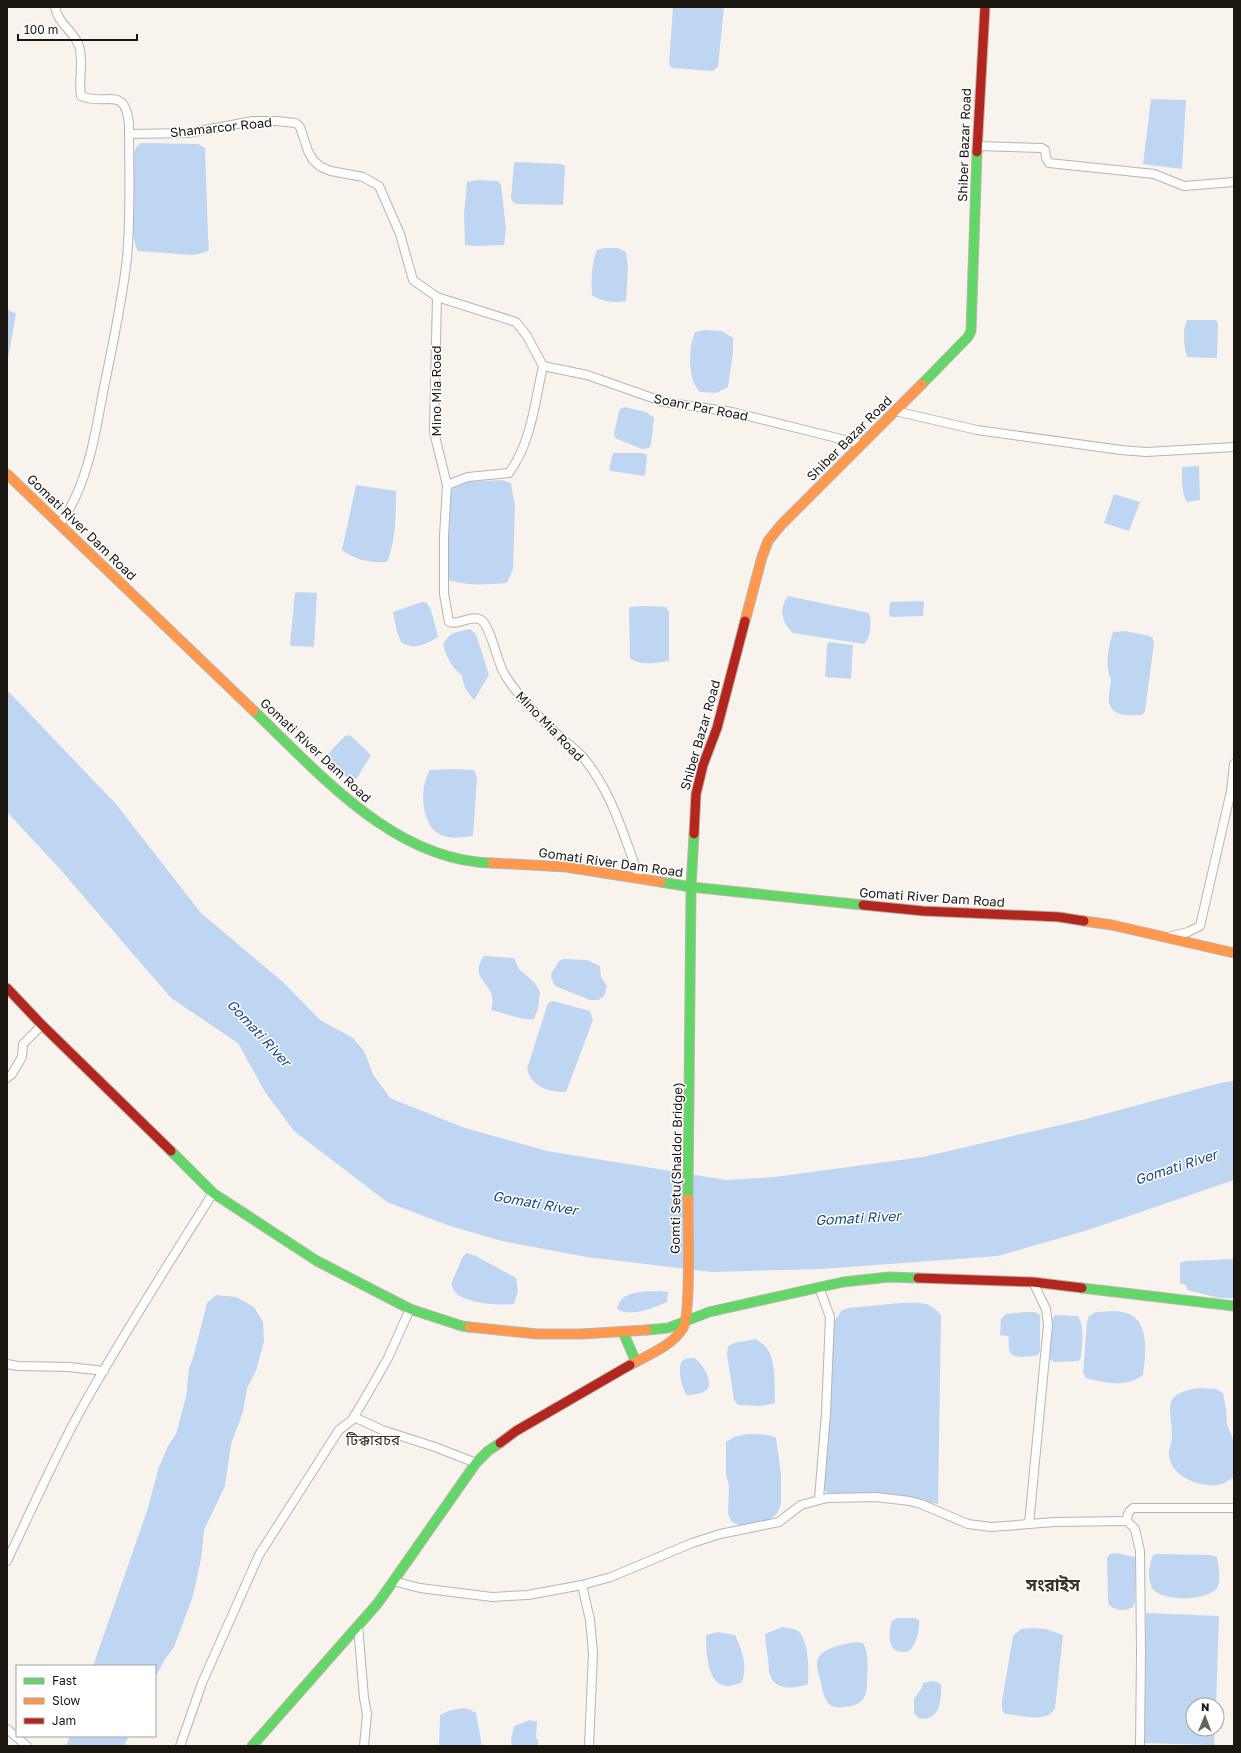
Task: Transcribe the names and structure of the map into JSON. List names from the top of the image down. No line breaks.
{"streets":{"street":["Shamarcor Road","Shiber Bazar Road","Mino Mia Road","Soanr Par Road","Gomati River Dam Road","Gomti Setu(Shaldor Bridge)"]},"crossings":[["Shamarcor Road","Mino Mia Road"],["Shamarcor Road","Soanr Par Road"],["Shiber Bazar Road","Soanr Par Road"],["Shiber Bazar Road","Gomati River Dam Road"],["Shiber Bazar Road","Gomti Setu(Shaldor Bridge)"],["Mino Mia Road","Gomati River Dam Road"]],"districts":["টিক্কারচর","সংরাইস"],"water":["Gomati River"],"legend":["Fast","Slow","Jam"],"scale_bar":"100 m","north":"top"}
